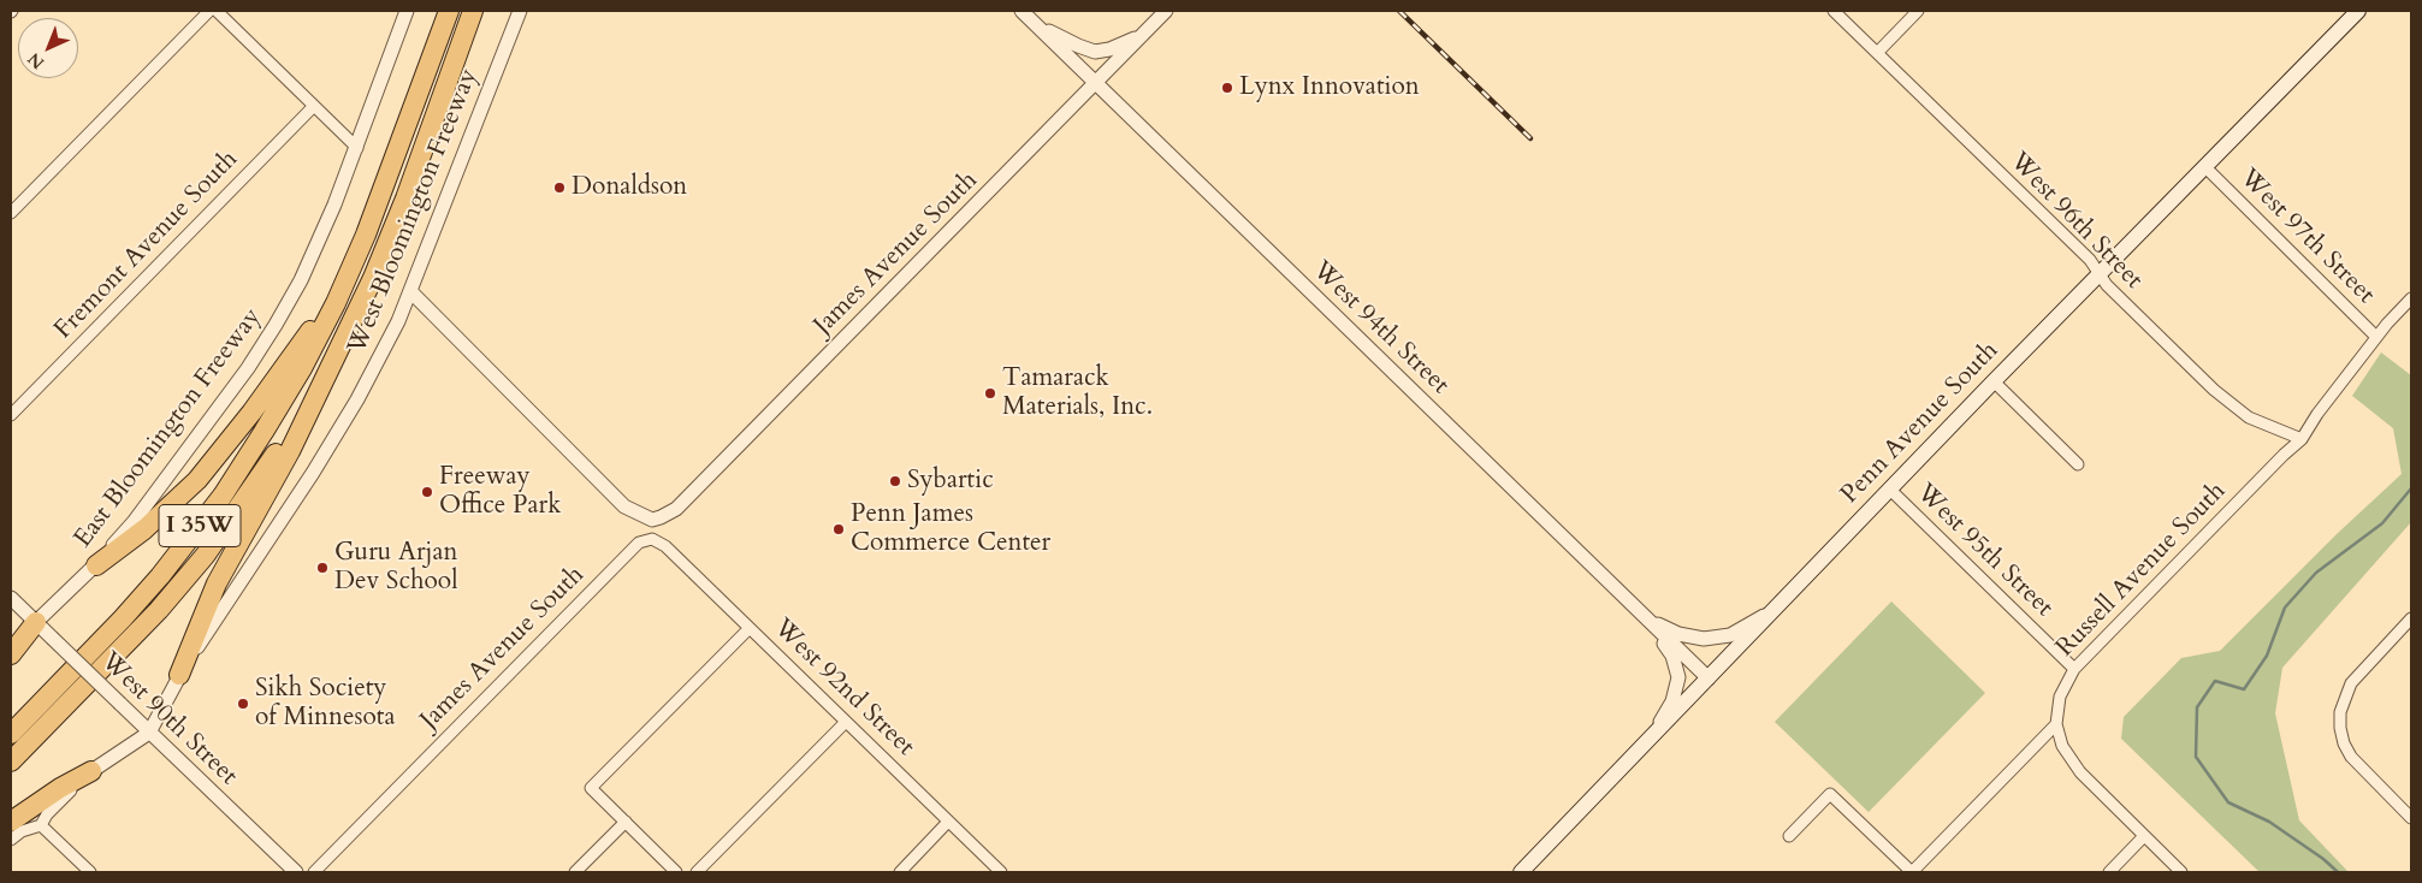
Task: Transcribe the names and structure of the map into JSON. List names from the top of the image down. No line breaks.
{"streets":{"highway":["I 35W"],"main road":["Penn Avenue South"],"street":["West Bloomington Freeway","West 96th Street","West 97th Street","Fremont Avenue South","James Avenue South","West 94th Street","East Bloomington Freeway","West 95th Street","Russell Avenue South","West 92nd Street","West 90th Street"]},"crossings":[["West Bloomington Freeway","James Avenue South"],["West Bloomington Freeway","West 90th Street"],["West 96th Street","Penn Avenue South"],["West 96th Street","Russell Avenue South"],["West 97th Street","Penn Avenue South"],["West 97th Street","Russell Avenue South"],["James Avenue South","West 94th Street"],["James Avenue South","West 92nd Street"],["West 94th Street","Penn Avenue South"],["Penn Avenue South","West 95th Street"],["East Bloomington Freeway","West 90th Street"],["West 95th Street","Russell Avenue South"]],"places":["Lynx Innovation","Donaldson","Tamarack Materials, Inc.","Sybartic","Freeway Office Park","Penn James Commerce Center","Guru Arjan Dev School","Sikh Society of Minnesota"],"north":"bottom left"}
